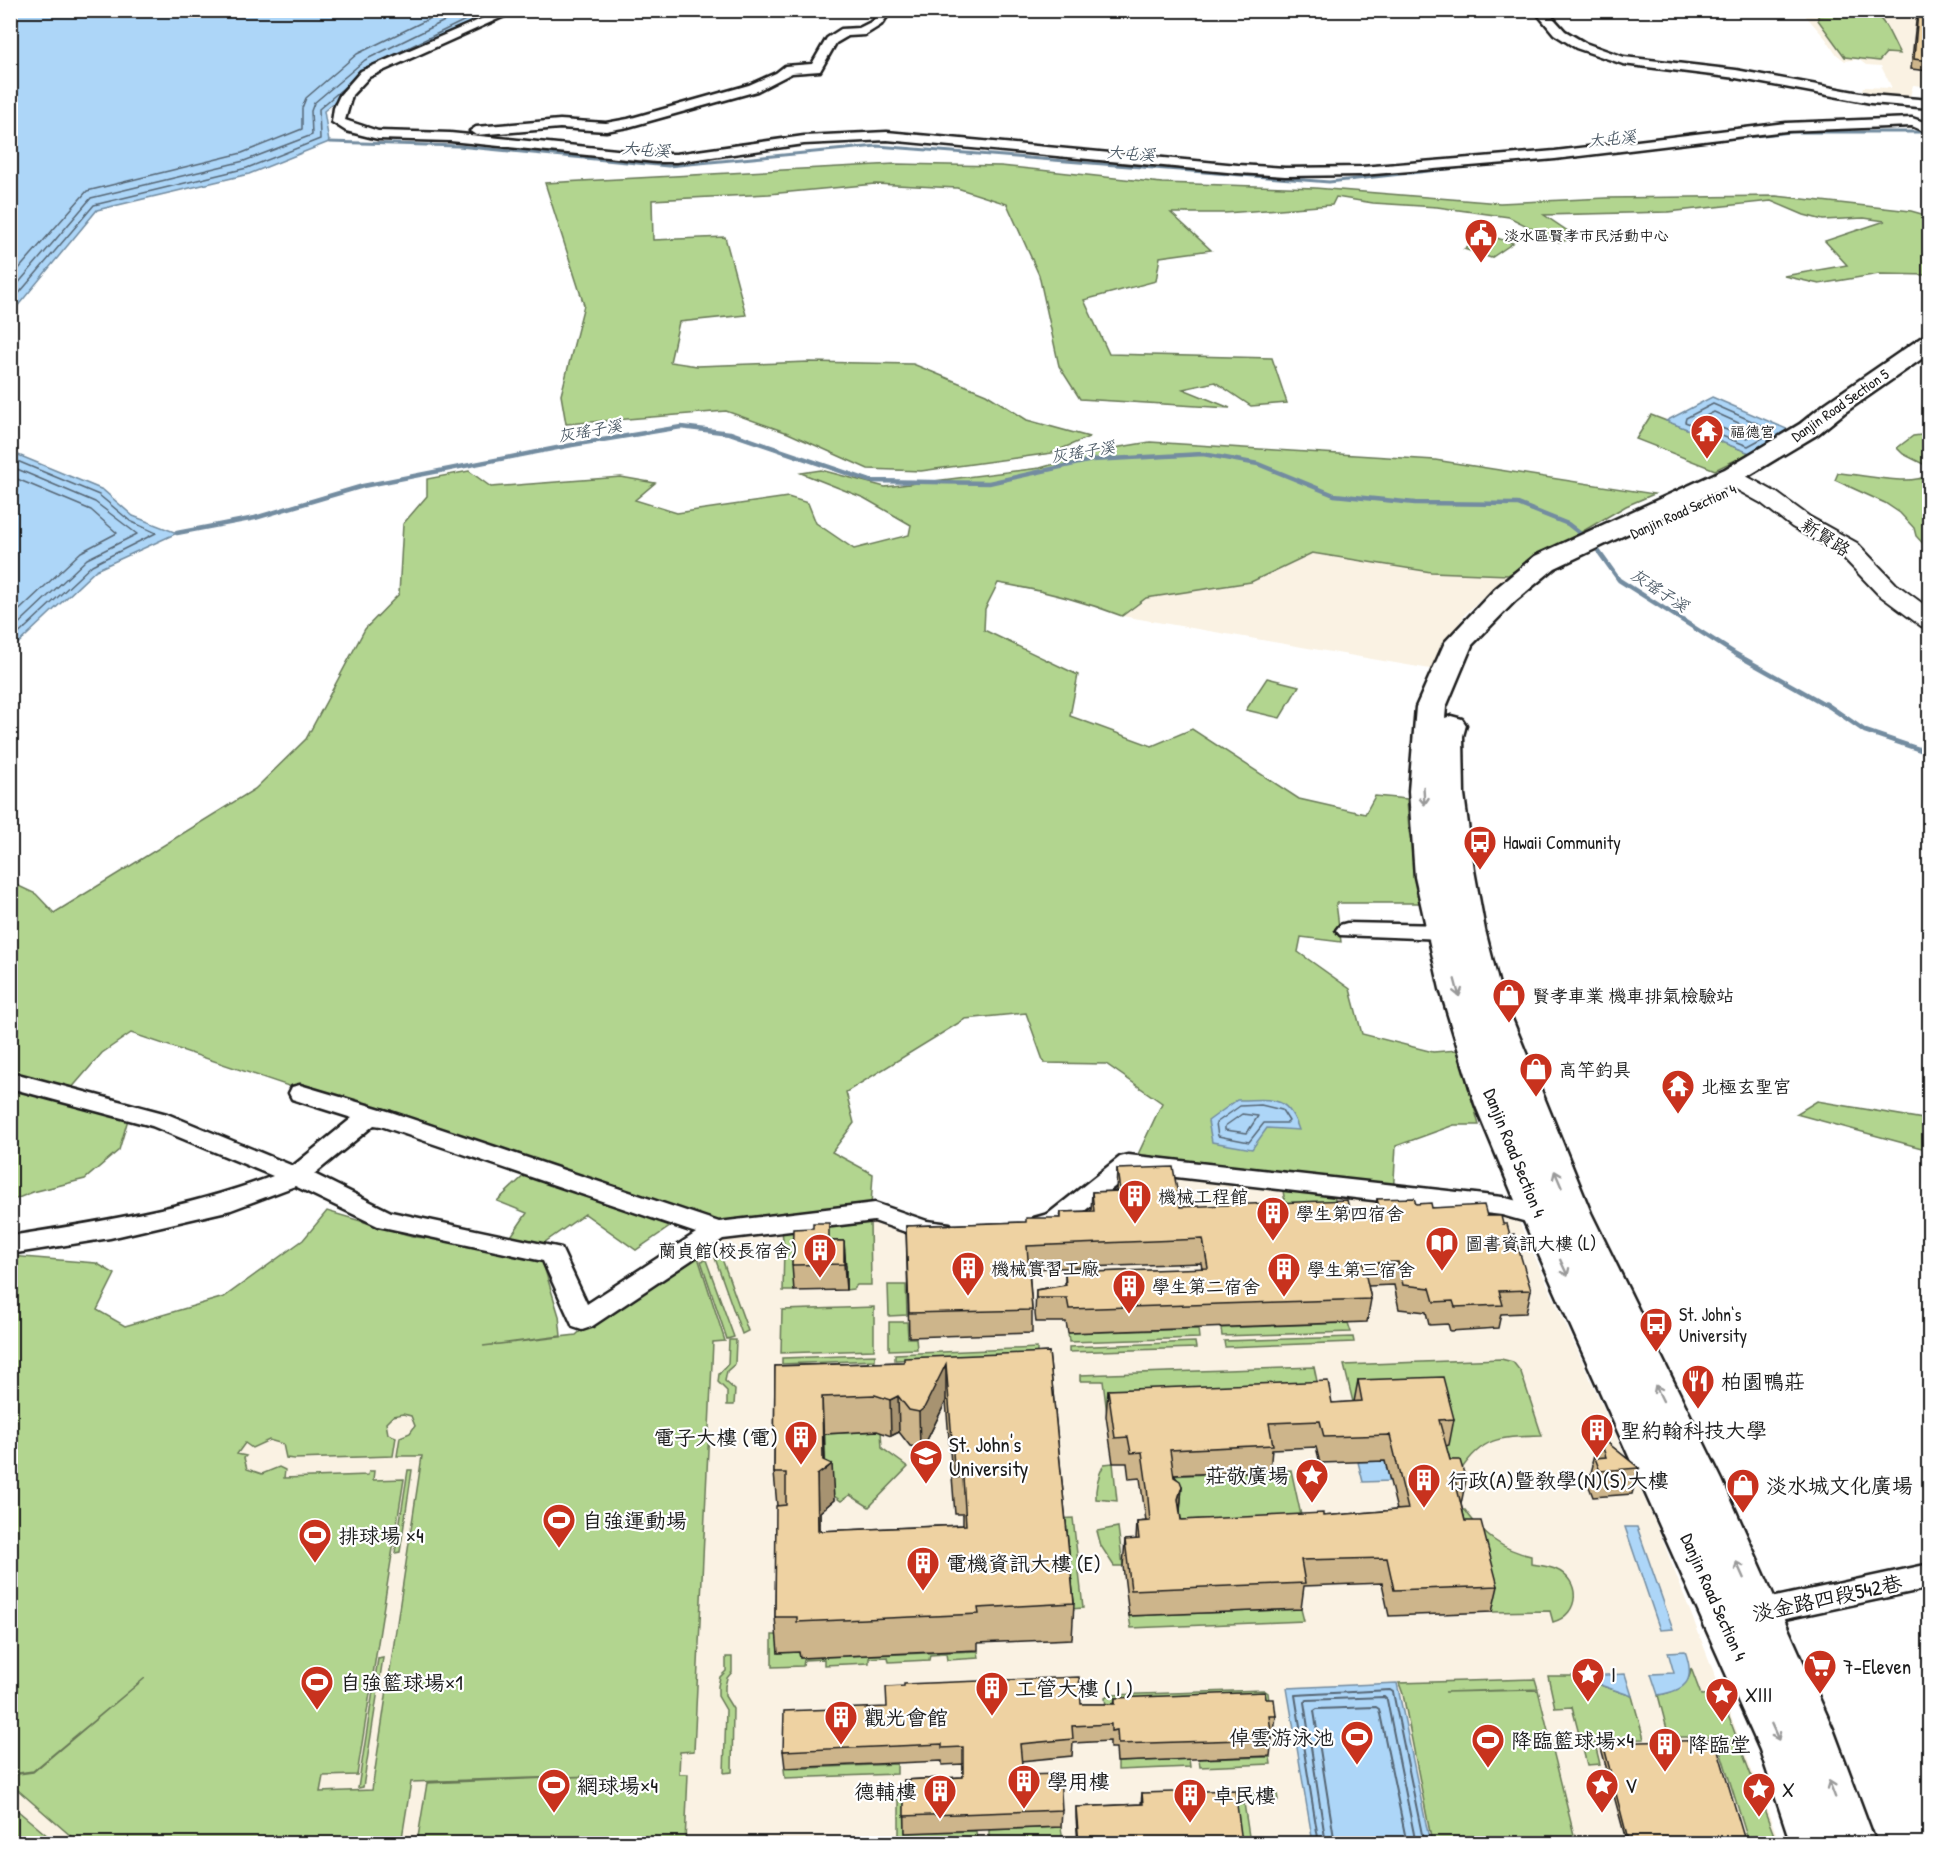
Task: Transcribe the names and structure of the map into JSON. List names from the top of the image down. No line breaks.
{"streets":{"main road":["Danjin Road Section 5","Danjin Road Section 4"],"street":["新賢路","淡金路四段542巷"]},"crossings":[["Danjin Road Section 5","Danjin Road Section 4"],["Danjin Road Section 5","新賢路"],["Danjin Road Section 4","新賢路"],["Danjin Road Section 4","淡金路四段542巷"]],"water":["大屯溪","灰瑤子溪"],"places":{"public building":["淡水區賢孝市民活動中心"],"temple":["福德宮","北極玄聖宮"],"bus stop":["Hawaii Community","St. John‘s University"],"shop":["賢孝車業 機車排氣檢驗站","高竿釣具","淡水城文化廣場"],"building":["機械工程館","學生第四宿舍","蘭貞館(校長宿舍)","機械實習工廠","學生第三宿舍","學生第二宿舍","聖約翰科技大學","電子大樓 (電)","行政(A)暨教學(N)(S)大樓","電機資訊大樓 (E)","工管大樓 ( I )","觀光會館","降臨堂","學用樓","德輔樓","卓民樓"],"library":["圖書資訊大樓 (L)"],"restaurant":["柏園鴨莊"],"school or university":["St. John's University"],"place":["莊敬廣場","I","XIII","V","X"],"sports":["自強運動場","排球場 ×4","自強籃球場×1","倬雲游泳池","降臨籃球場×4","網球場×4"],"supermarket":["7-Eleven"]}}
